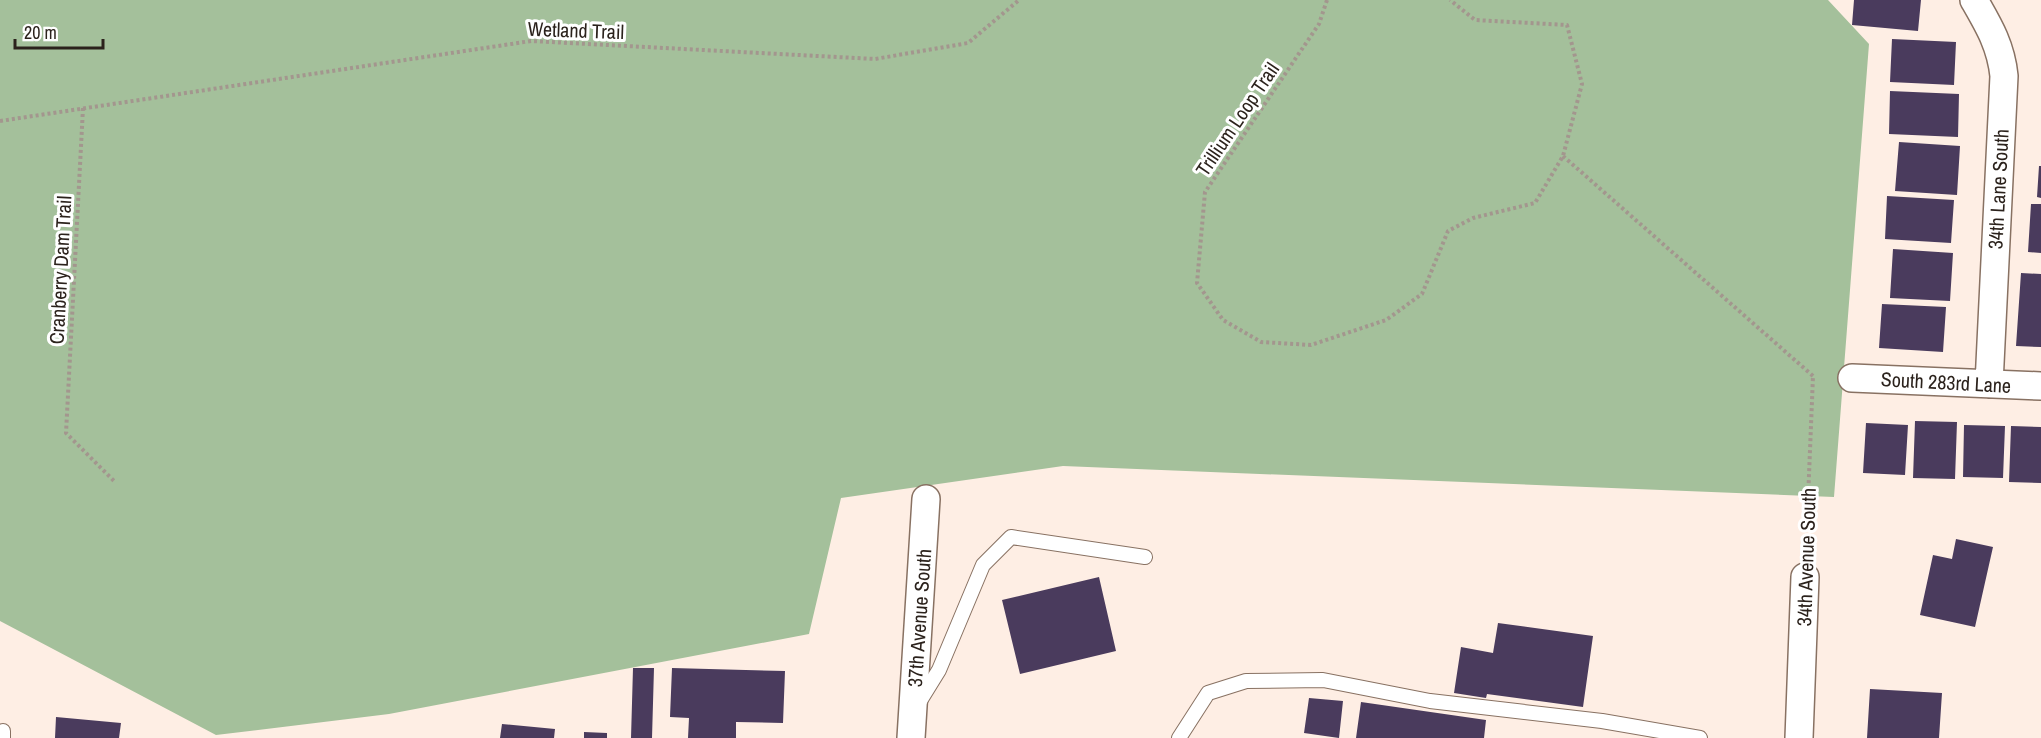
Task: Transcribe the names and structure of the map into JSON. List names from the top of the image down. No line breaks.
{"streets":{"street":["34th Lane South","South 283rd Lane","34th Avenue South","37th Avenue South"],"path":["Wetland Trail","Trillium Loop Trail","Cranberry Dam Trail"]},"crossings":[["Wetland Trail","Cranberry Dam Trail"],["Trillium Loop Trail","34th Avenue South"],["34th Lane South","South 283rd Lane"]],"scale_bar":"20 m"}
